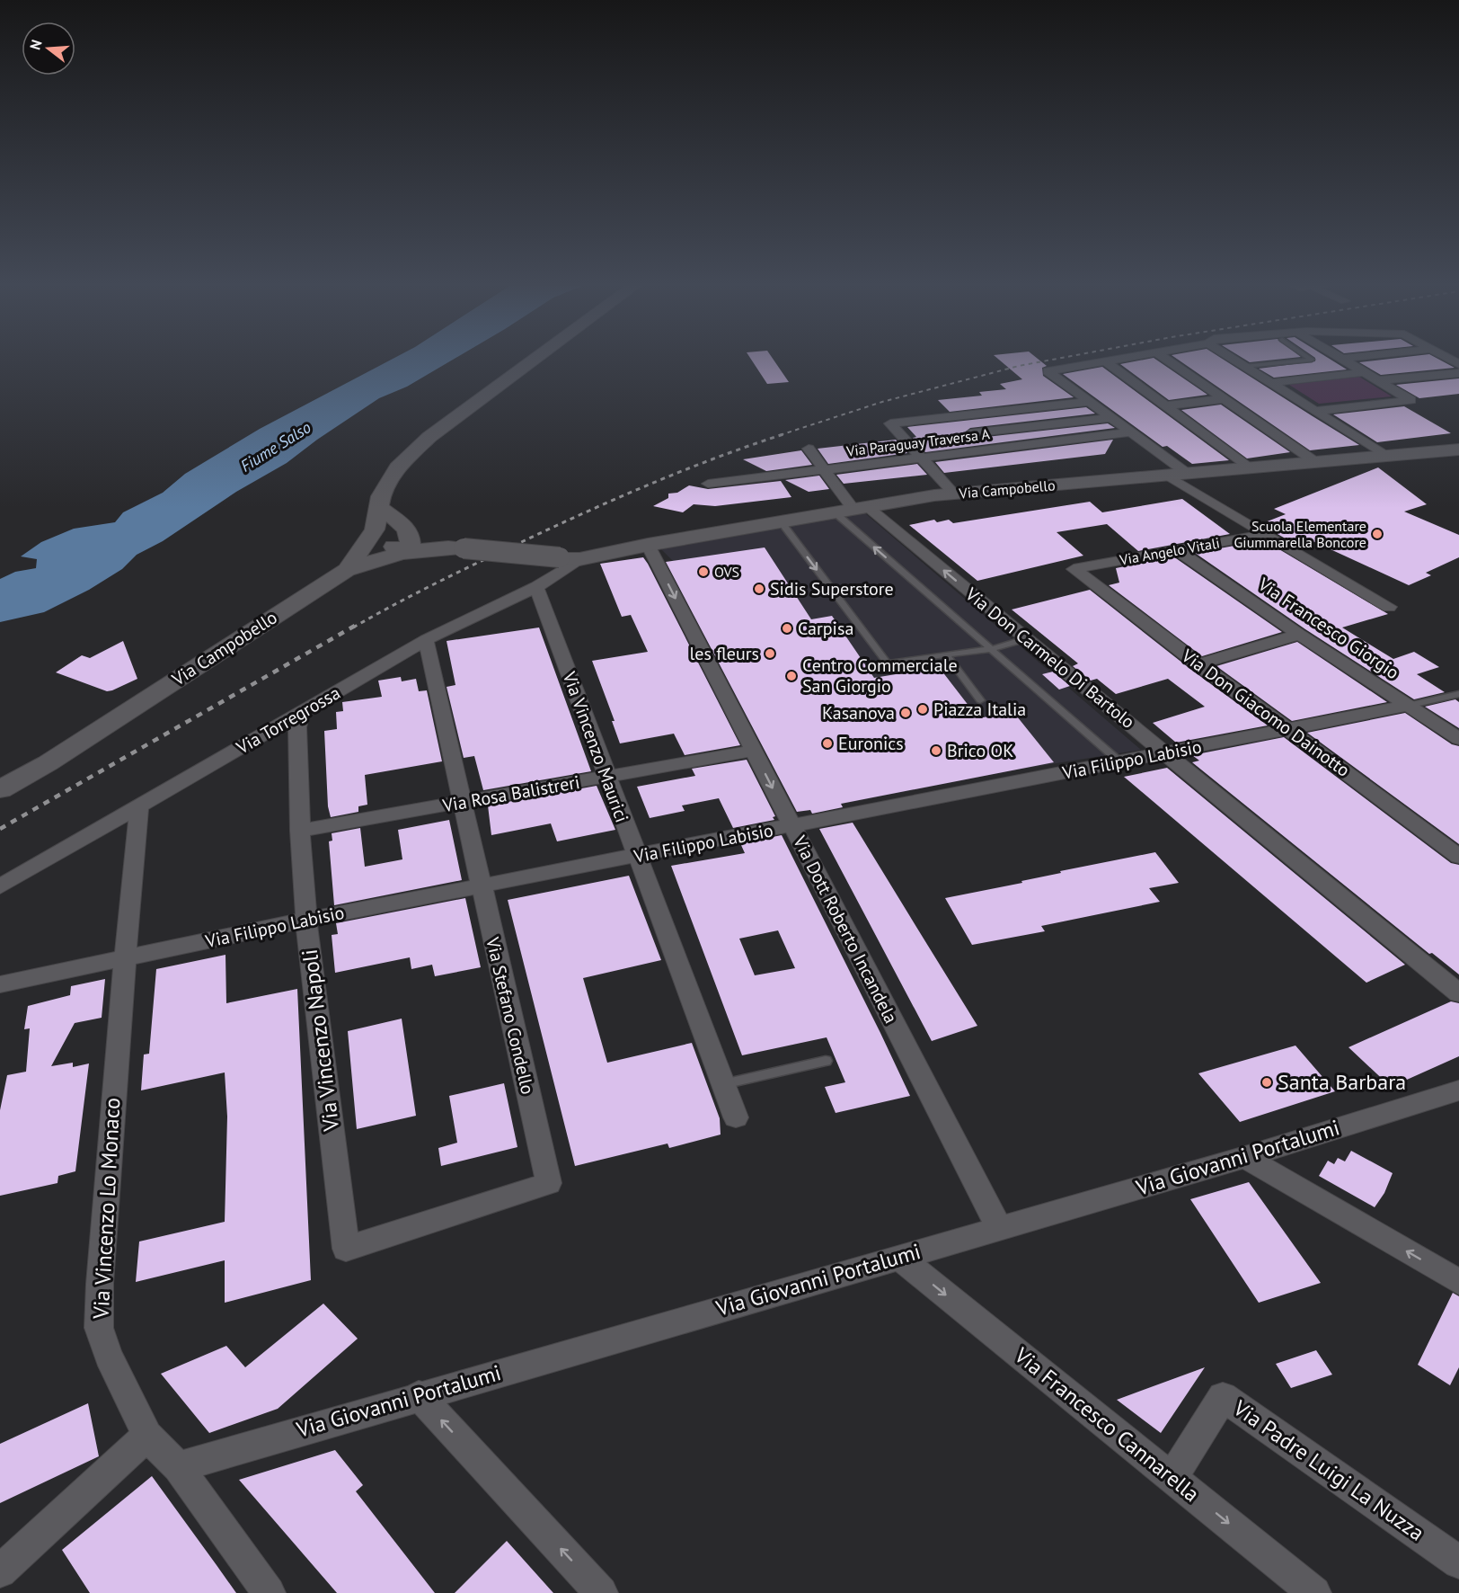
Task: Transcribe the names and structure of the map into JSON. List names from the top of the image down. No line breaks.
{"streets":{"main road":["Via Campobello"],"street":["Via Paraguay Traversa A","Via Angelo Vitali","Via Francesco Giorgio","Via Don Carmelo Di Bartolo","Via Don Giacomo Dainotto","Via Torregrossa","Via Vincenzo Maurici","Via Filippo Labisio","Via Rosa Balistreri","Via Dott Roberto Incandela","Via Stefano Condello","Via Vincenzo Napoli","Via Giovanni Portalumi","Via Vincenzo Lo Monaco","Via Francesco Cannarella","Via Padre Luigi La Nuzza"]},"crossings":[["Via Paraguay Traversa A","Via Don Carmelo Di Bartolo"],["Via Campobello","Via Don Carmelo Di Bartolo"],["Via Campobello","Via Torregrossa"],["Via Campobello","Via Dott Roberto Incandela"],["Via Angelo Vitali","Via Francesco Giorgio"],["Via Angelo Vitali","Via Don Giacomo Dainotto"],["Via Francesco Giorgio","Via Filippo Labisio"],["Via Don Carmelo Di Bartolo","Via Filippo Labisio"],["Via Don Giacomo Dainotto","Via Filippo Labisio"],["Via Torregrossa","Via Vincenzo Maurici"],["Via Torregrossa","Via Stefano Condello"],["Via Torregrossa","Via Vincenzo Napoli"],["Via Torregrossa","Via Vincenzo Lo Monaco"],["Via Vincenzo Maurici","Via Filippo Labisio"],["Via Vincenzo Maurici","Via Rosa Balistreri"],["Via Filippo Labisio","Via Dott Roberto Incandela"],["Via Filippo Labisio","Via Stefano Condello"],["Via Filippo Labisio","Via Vincenzo Napoli"],["Via Filippo Labisio","Via Vincenzo Lo Monaco"],["Via Rosa Balistreri","Via Dott Roberto Incandela"],["Via Rosa Balistreri","Via Stefano Condello"],["Via Rosa Balistreri","Via Vincenzo Napoli"],["Via Dott Roberto Incandela","Via Giovanni Portalumi"],["Via Stefano Condello","Via Vincenzo Napoli"],["Via Giovanni Portalumi","Via Vincenzo Lo Monaco"],["Via Giovanni Portalumi","Via Francesco Cannarella"],["Via Francesco Cannarella","Via Padre Luigi La Nuzza"]],"one_way":["Via Dott Roberto Incandela","Via Francesco Cannarella"],"water":["Fiume Salso"],"places":["Scuola Elementare Giummarella Boncore","OVS","Sidis Superstore","Carpisa","les fleurs","Centro Commerciale San Giorgio","Piazza Italia","Kasanova","Euronics","Brico OK","Santa Barbara"],"north":"left"}
